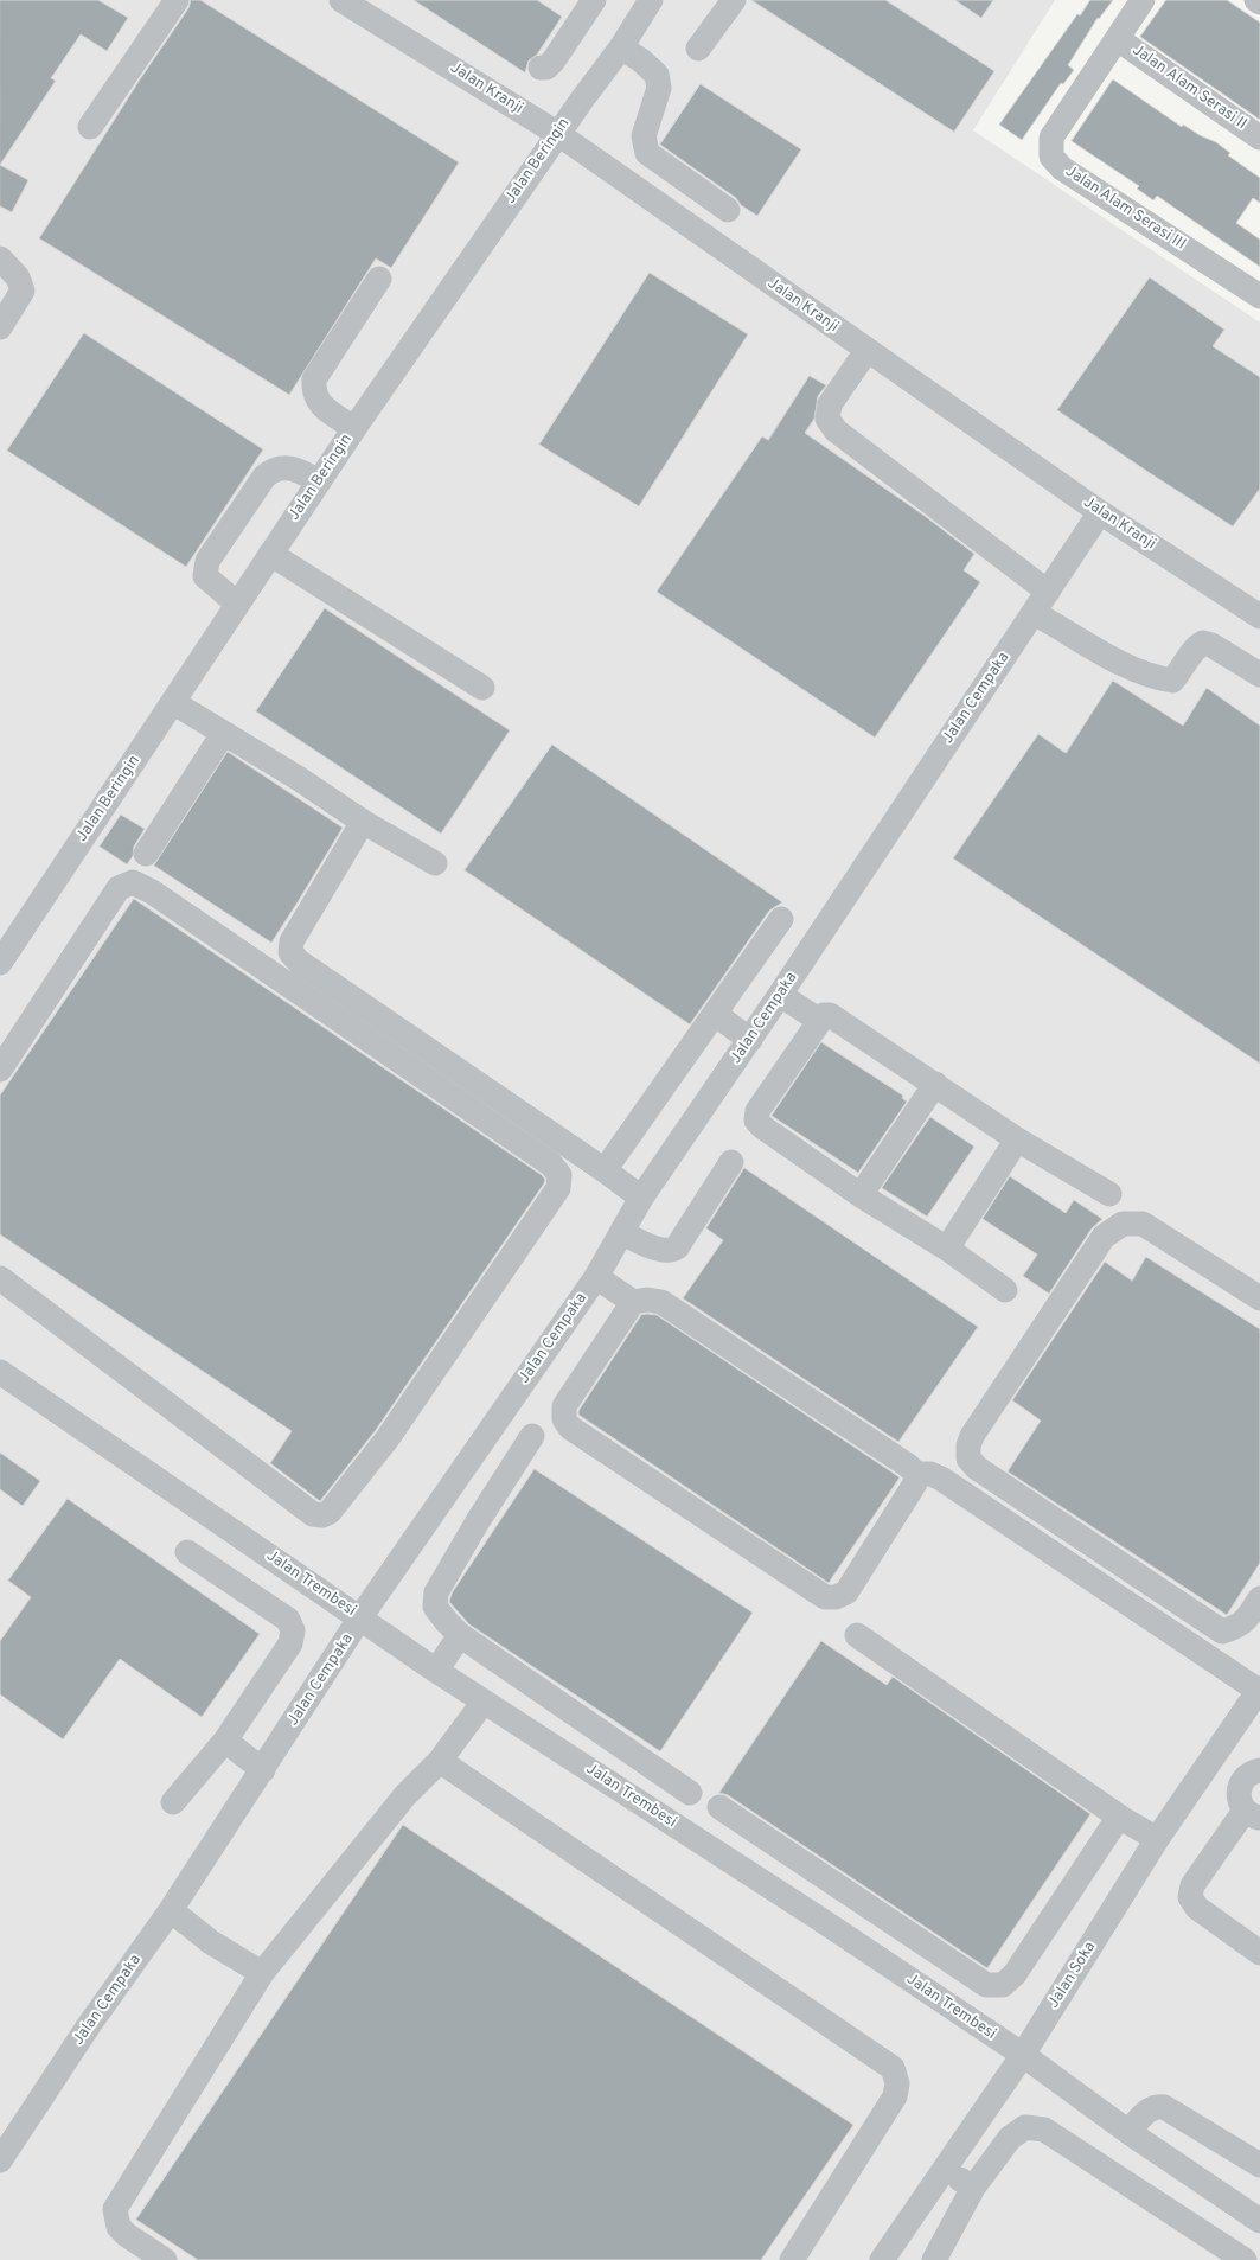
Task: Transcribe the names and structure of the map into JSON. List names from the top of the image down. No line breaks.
{"streets":{"street":["Jalan Alam Serasi II","Jalan Kranji","Jalan Beringin","Jalan Alam Serasi III","Jalan Cempaka","Jalan Trembesi","Jalan Soka"]},"crossings":[["Jalan Alam Serasi II","Jalan Alam Serasi III"],["Jalan Kranji","Jalan Beringin"],["Jalan Kranji","Jalan Cempaka"],["Jalan Cempaka","Jalan Trembesi"],["Jalan Trembesi","Jalan Soka"]]}
